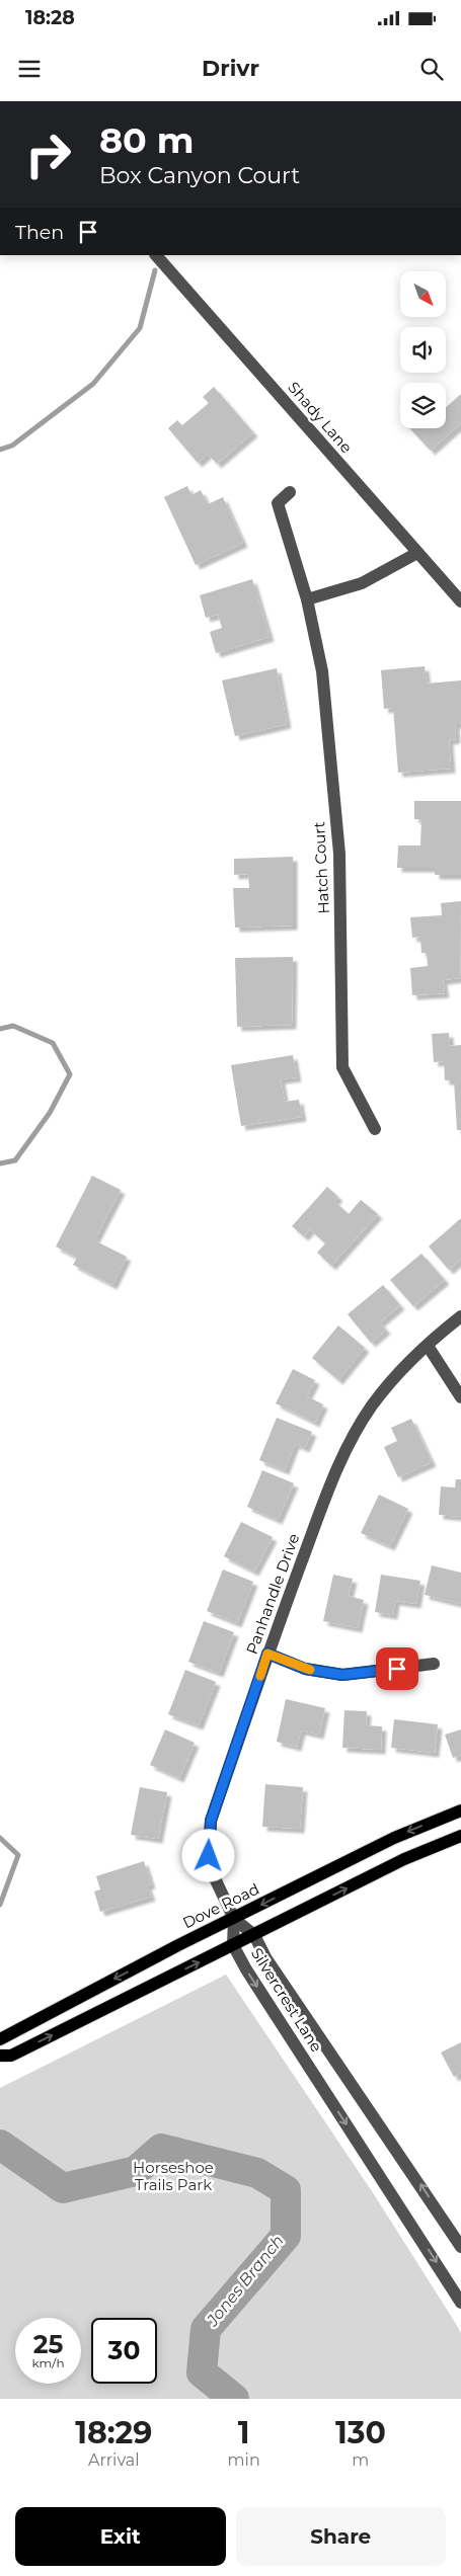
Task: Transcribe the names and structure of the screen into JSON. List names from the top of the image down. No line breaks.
{"streets":{"main road":["Dove Road"],"street":["Shady Lane","Hatch Court","Panhandle Drive","Silvercrest Lane"]},"crossings":[["Panhandle Drive","Dove Road"],["Panhandle Drive","Silvercrest Lane"],["Dove Road","Silvercrest Lane"]],"water":["Jones Branch"],"parks":["Horseshoe Trails Park"],"north":"bottom right","page":{"status":"18:28","header":"Drivr","turn":["80 m","Box Canyon Court"],"then":"Then","speed":"25 km/h","limit":"30","eta":["18:29","Arrival","1","min","130","m"],"buttons":["Exit","Share"]}}
